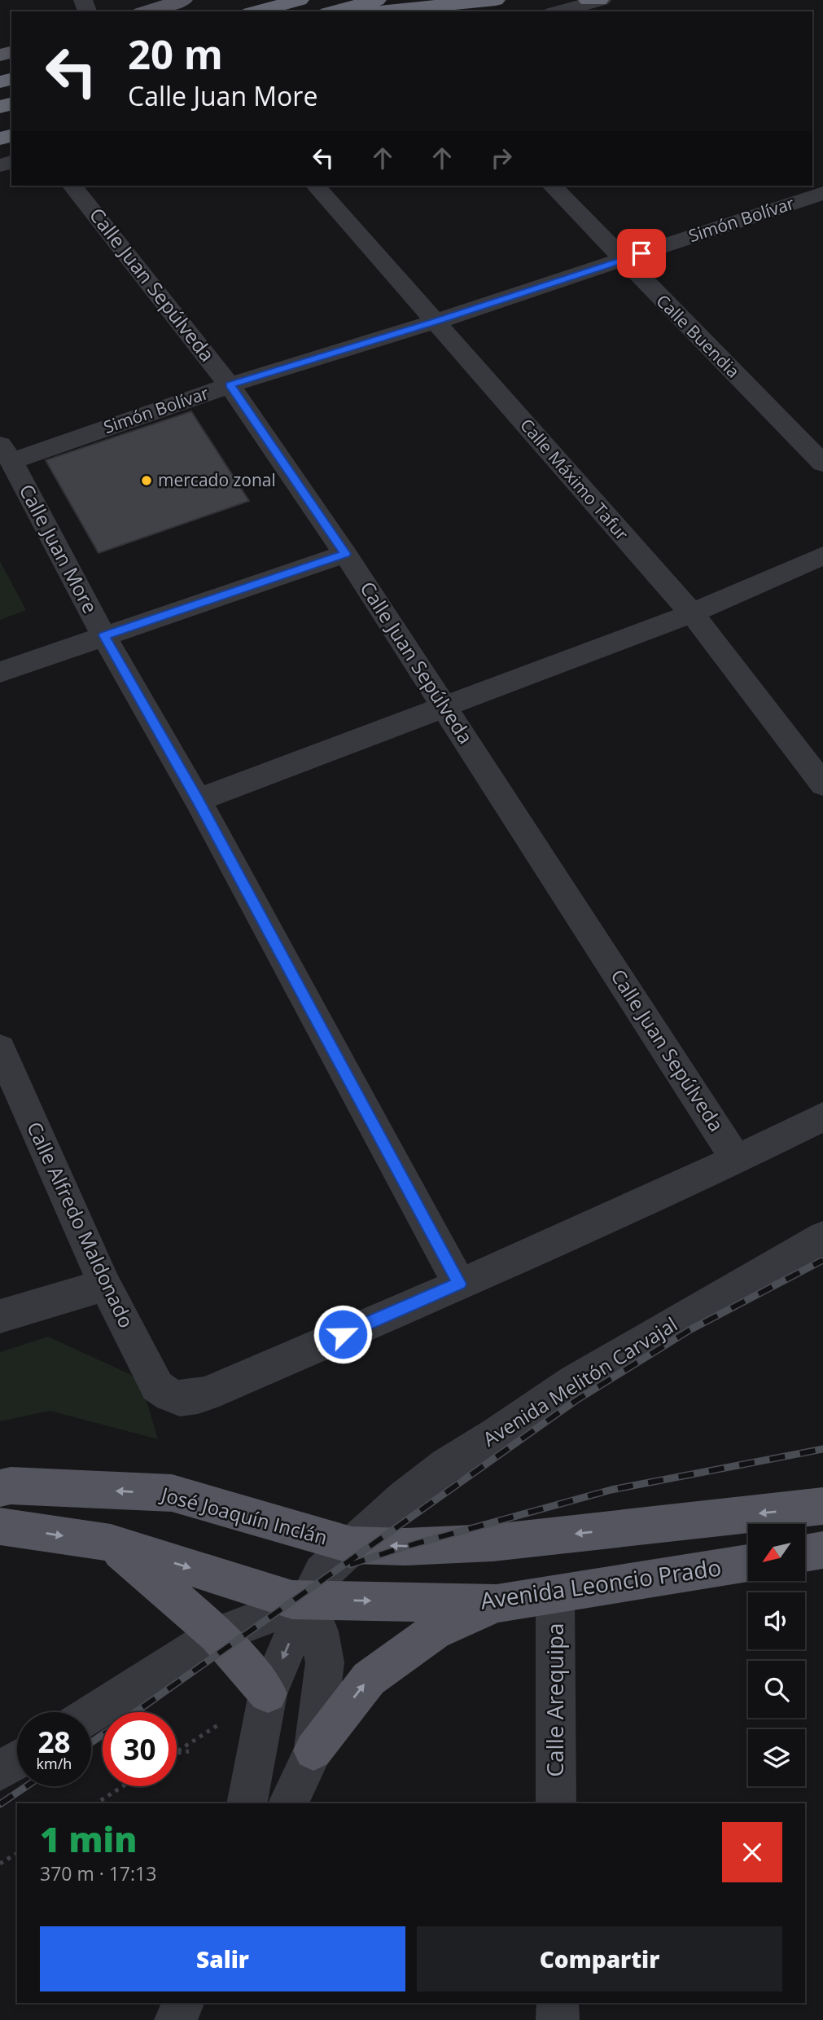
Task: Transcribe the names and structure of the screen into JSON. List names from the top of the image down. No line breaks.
{"streets":{"main road":["José Joaquín Inclán","Avenida Leoncio Prado"],"street":["Simón Bolívar","Calle Juan Sepúlveda","Calle Buendia","Calle Máximo Tafur","Calle Juan More","Calle Alfredo Maldonado","Avenida Melitón Carvajal","Calle Arequipa"]},"crossings":[["Simón Bolívar","Calle Juan Sepúlveda"],["Simón Bolívar","Calle Buendia"],["Simón Bolívar","Calle Máximo Tafur"],["Simón Bolívar","Calle Juan More"],["Calle Juan More","Calle Alfredo Maldonado"],["Avenida Melitón Carvajal","José Joaquín Inclán"],["Avenida Melitón Carvajal","Avenida Leoncio Prado"],["Avenida Leoncio Prado","Calle Arequipa"]],"one_way":["José Joaquín Inclán"],"places":["mercado zonal"],"north":"bottom left","page":{"turn":["20 m","Calle Juan More"],"speed":"28 km/h","limit":"30","heading":["1 min","370 m · 17:13"],"buttons":["Salir","Compartir"]}}
